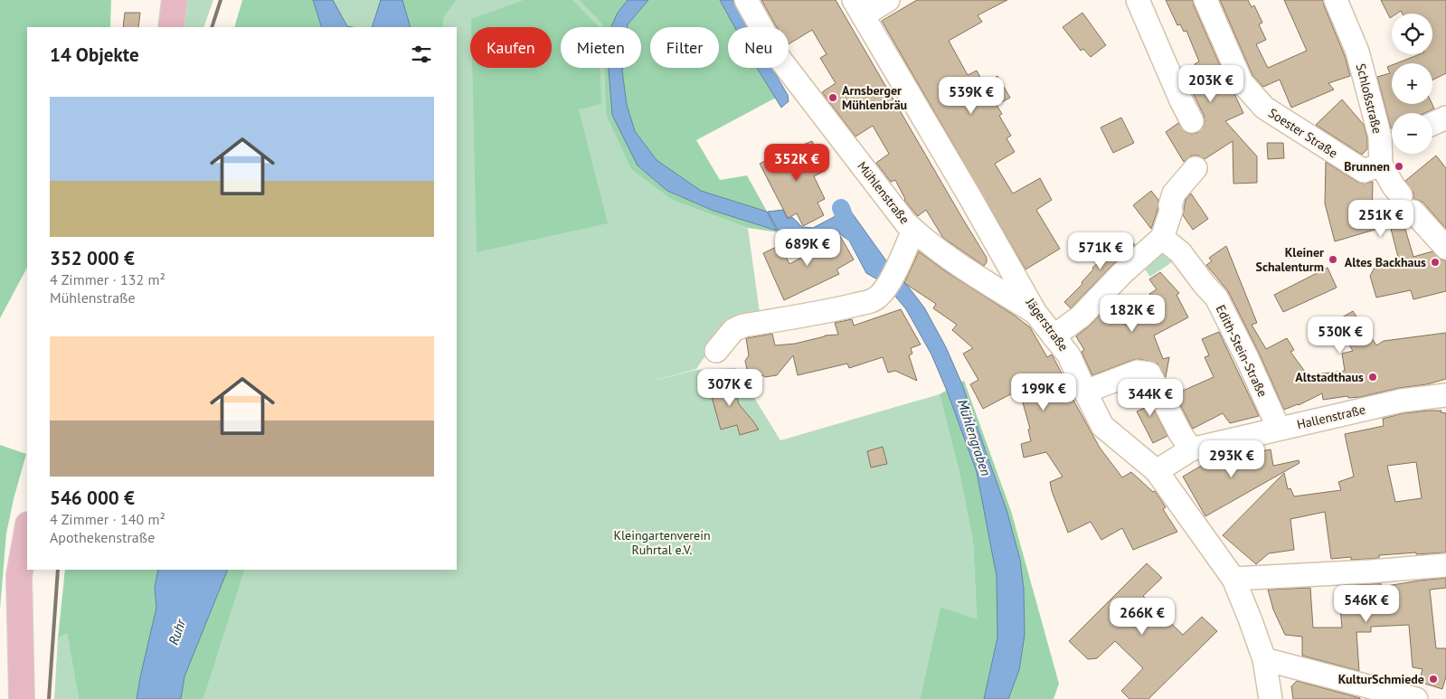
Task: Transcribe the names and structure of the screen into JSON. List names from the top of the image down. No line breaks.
{"streets":{"street":["Schloßstraße","Soester Straße","Mühlenstraße","Jägerstraße","Edith-Stein-Straße","Hallenstraße"]},"crossings":[["Schloßstraße","Soester Straße"],["Mühlenstraße","Jägerstraße"],["Jägerstraße","Hallenstraße"],["Edith-Stein-Straße","Hallenstraße"]],"water":["Mühlengraben","Ruhr"],"parks":["Kleingartenverein Ruhrtal e.V."],"places":["Arnsberger Mühlenbräu","Brunnen","Kleiner Schalenturm","Altes Backhaus","Altstadthaus","KulturSchmiede"],"page":{"map_buttons":["+","−"],"chip":["Kaufen","Mieten","Filter","Neu"],"heading":"14 Objekte","price":["203K €","539K €","352K €","251K €","689K €","571K €","182K €","530K €","307K €","199K €","344K €","293K €","546K €","266K €"],"list":[{"name":"352 000 €","note":"4 Zimmer · 132 m² · Mühlenstraße"},{"name":"546 000 €","note":"4 Zimmer · 140 m² · Apothekenstraße"}]}}
